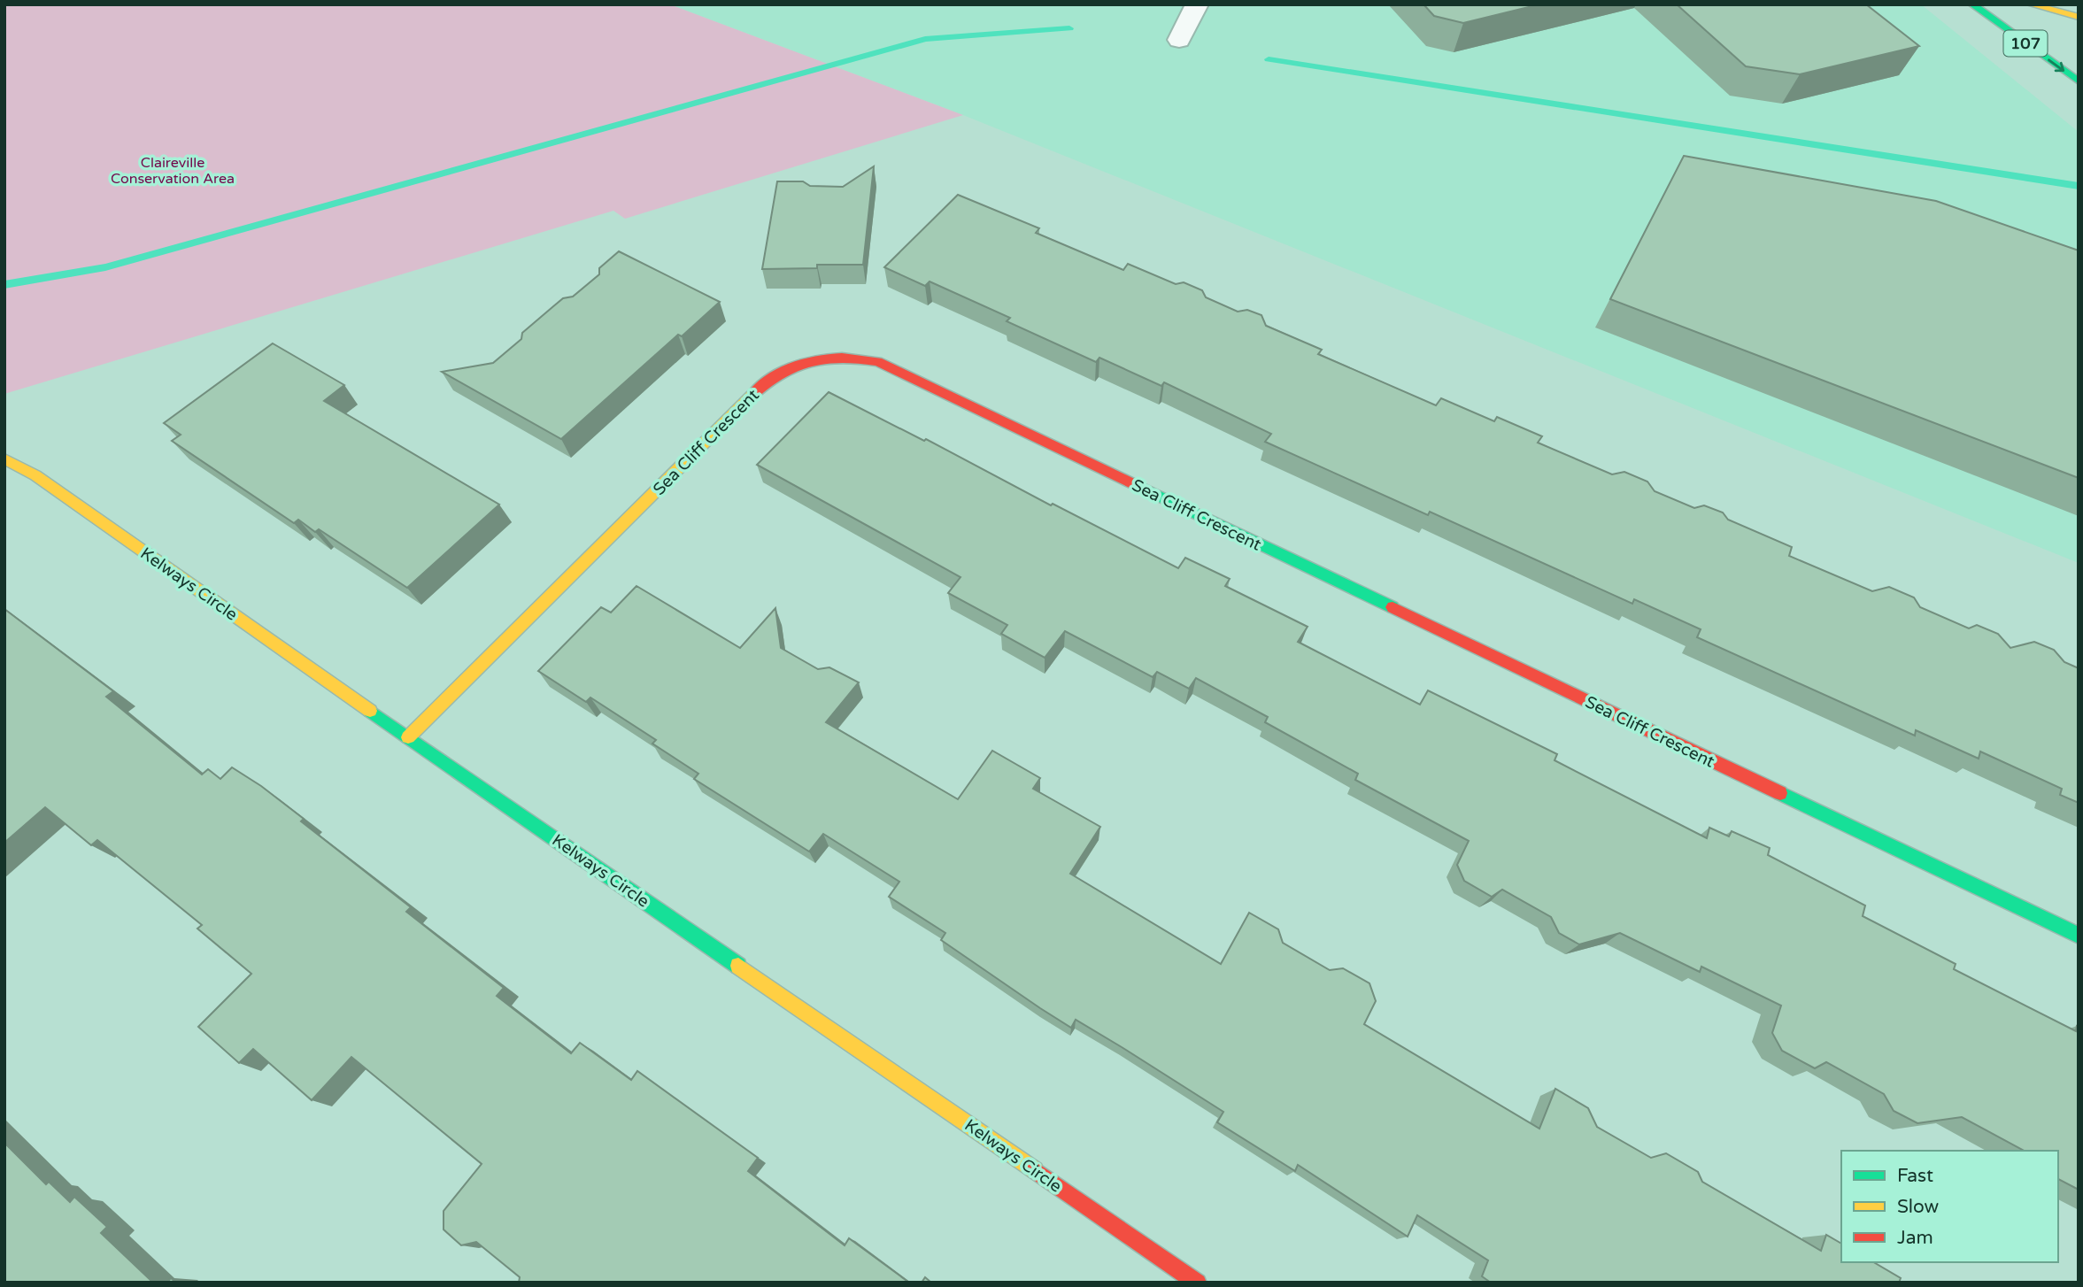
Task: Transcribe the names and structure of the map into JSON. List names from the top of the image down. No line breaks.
{"streets":{"street":["107","Sea Cliff Crescent","Kelways Circle"]},"crossings":[["Sea Cliff Crescent","Kelways Circle"]],"parks":["Claireville Conservation Area"],"legend":["Fast","Slow","Jam"]}
